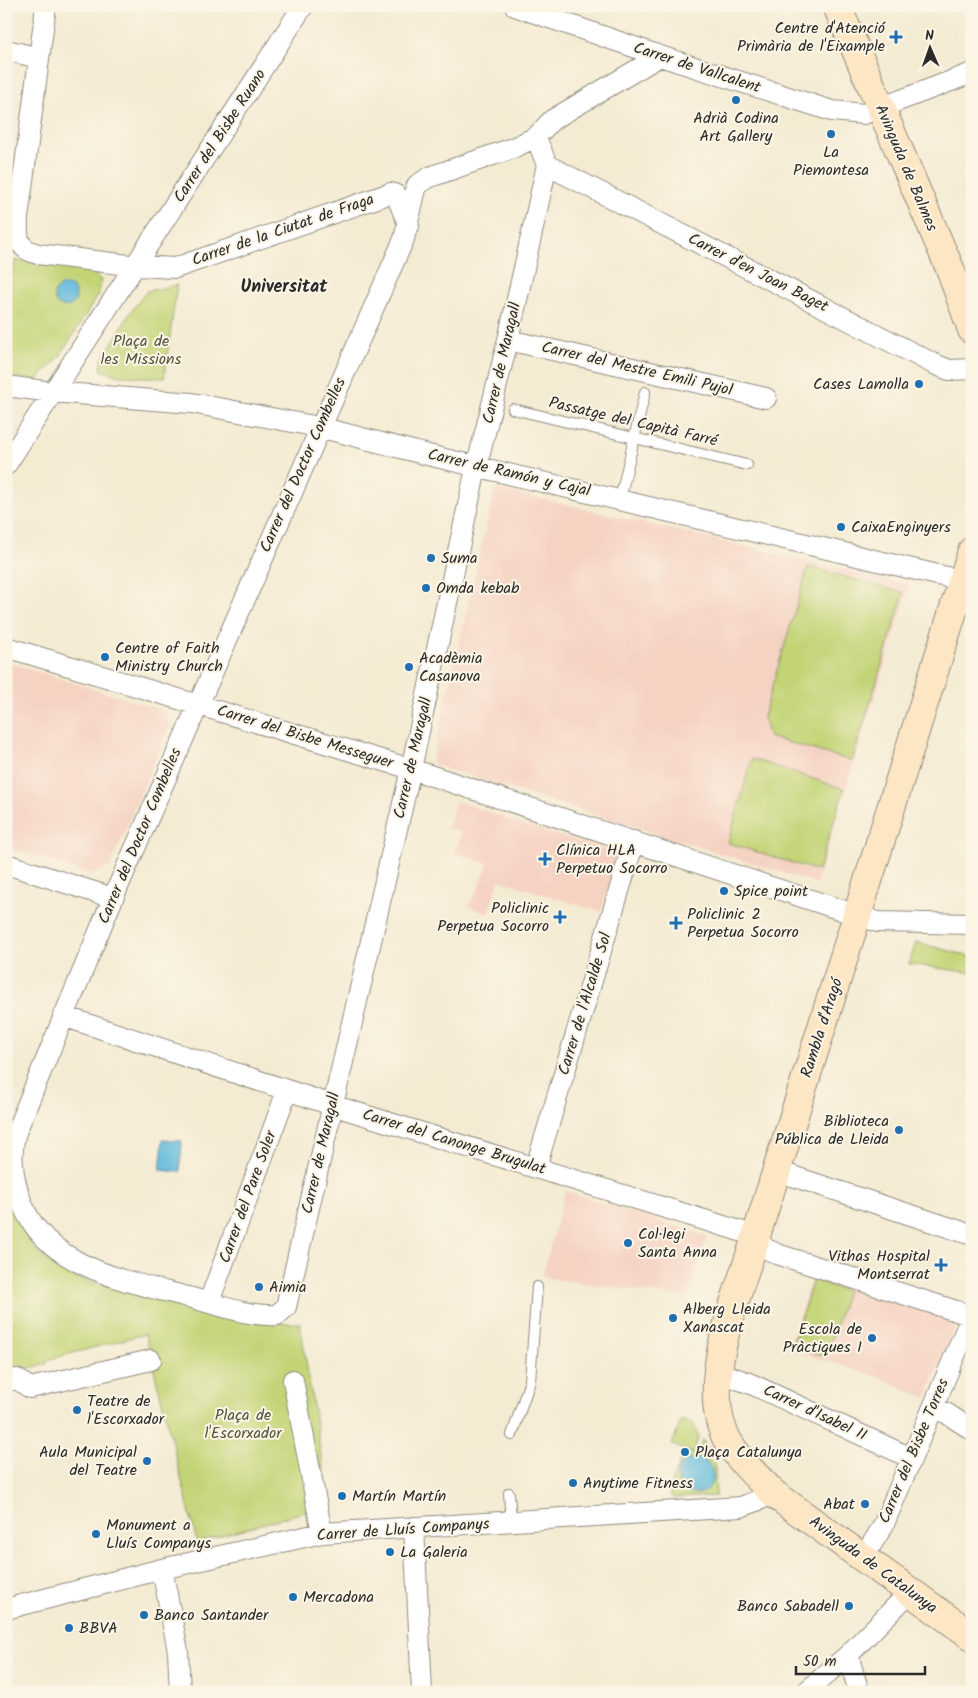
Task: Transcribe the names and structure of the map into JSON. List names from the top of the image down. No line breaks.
{"streets":{"main road":["Avinguda de Balmes","Rambla d'Aragó","Avinguda de Catalunya"],"street":["Carrer de Vallcalent","Carrer del Bisbe Ruano","Carrer de la Ciutat de Fraga","Carrer d'en Joan Baget","Carrer de Maragall","Carrer del Mestre Emili Pujol","Carrer del Doctor Combelles","Carrer de Ramón y Cajal","Carrer del Bisbe Messeguer","Carrer de l'Alcalde Sol","Carrer del Canonge Brugulat","Carrer del Pare Soler","Carrer d'Isabel II","Carrer del Bisbe Torres","Carrer de Lluís Companys"],"lane":["Passatge del Capità Farré"]},"crossings":[["Carrer de Vallcalent","Avinguda de Balmes"],["Carrer del Bisbe Ruano","Carrer de la Ciutat de Fraga"],["Carrer de la Ciutat de Fraga","Carrer del Doctor Combelles"],["Carrer d'en Joan Baget","Carrer de Maragall"],["Carrer de Maragall","Carrer del Mestre Emili Pujol"],["Carrer de Maragall","Carrer del Doctor Combelles"],["Carrer de Maragall","Carrer de Ramón y Cajal"],["Carrer de Maragall","Carrer del Bisbe Messeguer"],["Carrer de Maragall","Carrer del Canonge Brugulat"],["Carrer del Doctor Combelles","Carrer de Ramón y Cajal"],["Carrer del Doctor Combelles","Carrer del Bisbe Messeguer"],["Carrer del Doctor Combelles","Carrer del Canonge Brugulat"],["Carrer del Doctor Combelles","Carrer del Pare Soler"],["Carrer de Ramón y Cajal","Rambla d'Aragó"],["Carrer del Bisbe Messeguer","Carrer de l'Alcalde Sol"],["Carrer del Bisbe Messeguer","Rambla d'Aragó"],["Carrer de l'Alcalde Sol","Carrer del Canonge Brugulat"],["Rambla d'Aragó","Carrer del Canonge Brugulat"],["Rambla d'Aragó","Carrer d'Isabel II"],["Rambla d'Aragó","Carrer de Lluís Companys"],["Rambla d'Aragó","Avinguda de Catalunya"],["Carrer del Canonge Brugulat","Carrer del Pare Soler"],["Carrer d'Isabel II","Carrer del Bisbe Torres"],["Carrer del Bisbe Torres","Avinguda de Catalunya"],["Carrer de Lluís Companys","Avinguda de Catalunya"]],"districts":["Universitat"],"parks":["Plaça de les Missions","Plaça de l'Escorxador"],"places":{"health":["Centre d'Atenció Primària de l'Eixample","Clínica HLA Perpetuo Socorro","Policlinic Perpetua Socorro","Policlinic 2 Perpetua Socorro","Vithas Hospital Montserrat"],"other":["Adrià Codina Art Gallery","La Piemontesa","Cases Lamolla","CaixaEnginyers","Suma","Omda kebab","Centre of Faith Ministry Church","Acadèmia Casanova","Spice point","Biblioteca Pública de Lleida","Col·legi Santa Anna","Aimia","Alberg Lleida Xanascat","Escola de Pràctiques I","Teatre de l'Escorxador","Plaça Catalunya","Aula Municipal del Teatre","Anytime Fitness","Martín Martín","Abat","Monument a Lluís Companys","La Galeria","Mercadona","Banco Sabadell","Banco Santander","BBVA"]},"scale_bar":"50 m","north":"top"}
